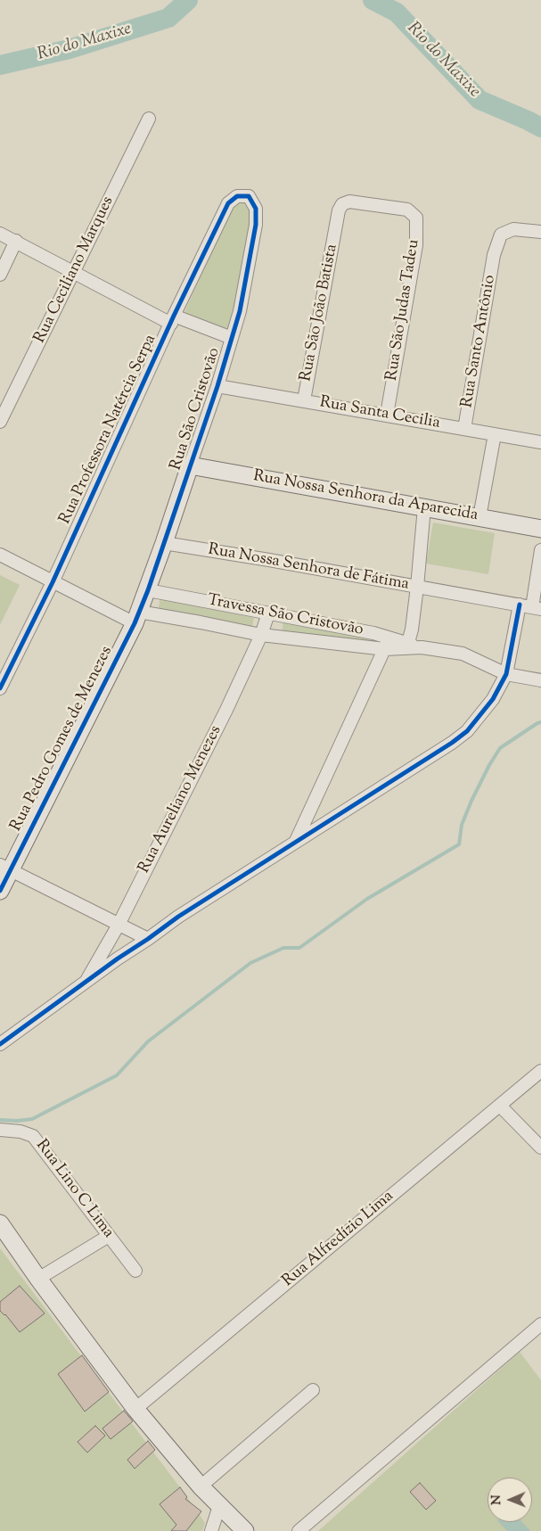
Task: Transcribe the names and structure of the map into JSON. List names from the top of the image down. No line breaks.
{"streets":{"street":["Rua Ceciliano Marques","Rua São Judas Tadeu","Rua São João Batista","Rua Santo Antônio","Rua São Cristovão","Rua Santa Cecilia","Rua Professora Natércia Serpa","Rua Nossa Senhora da Aparecida","Rua Nossa Senhora de Fátima","Travessa São Cristovão","Rua Pedro Gomes de Menezes","Rua Aureliano Menezes","Rua Lino C Lima","Rua Alfredízio Lima"]},"crossings":[["Rua São Judas Tadeu","Rua São João Batista"],["Rua São Judas Tadeu","Rua Santa Cecilia"],["Rua São João Batista","Rua Santa Cecilia"],["Rua Santo Antônio","Rua Santa Cecilia"],["Rua São Cristovão","Rua Santa Cecilia"],["Rua São Cristovão","Rua Professora Natércia Serpa"],["Rua São Cristovão","Rua Nossa Senhora da Aparecida"],["Rua São Cristovão","Rua Nossa Senhora de Fátima"],["Rua São Cristovão","Travessa São Cristovão"],["Rua São Cristovão","Rua Pedro Gomes de Menezes"],["Rua Professora Natércia Serpa","Travessa São Cristovão"],["Rua Nossa Senhora de Fátima","Travessa São Cristovão"],["Travessa São Cristovão","Rua Pedro Gomes de Menezes"],["Travessa São Cristovão","Rua Aureliano Menezes"]],"water":["Rio do Maxixe"],"north":"left"}
